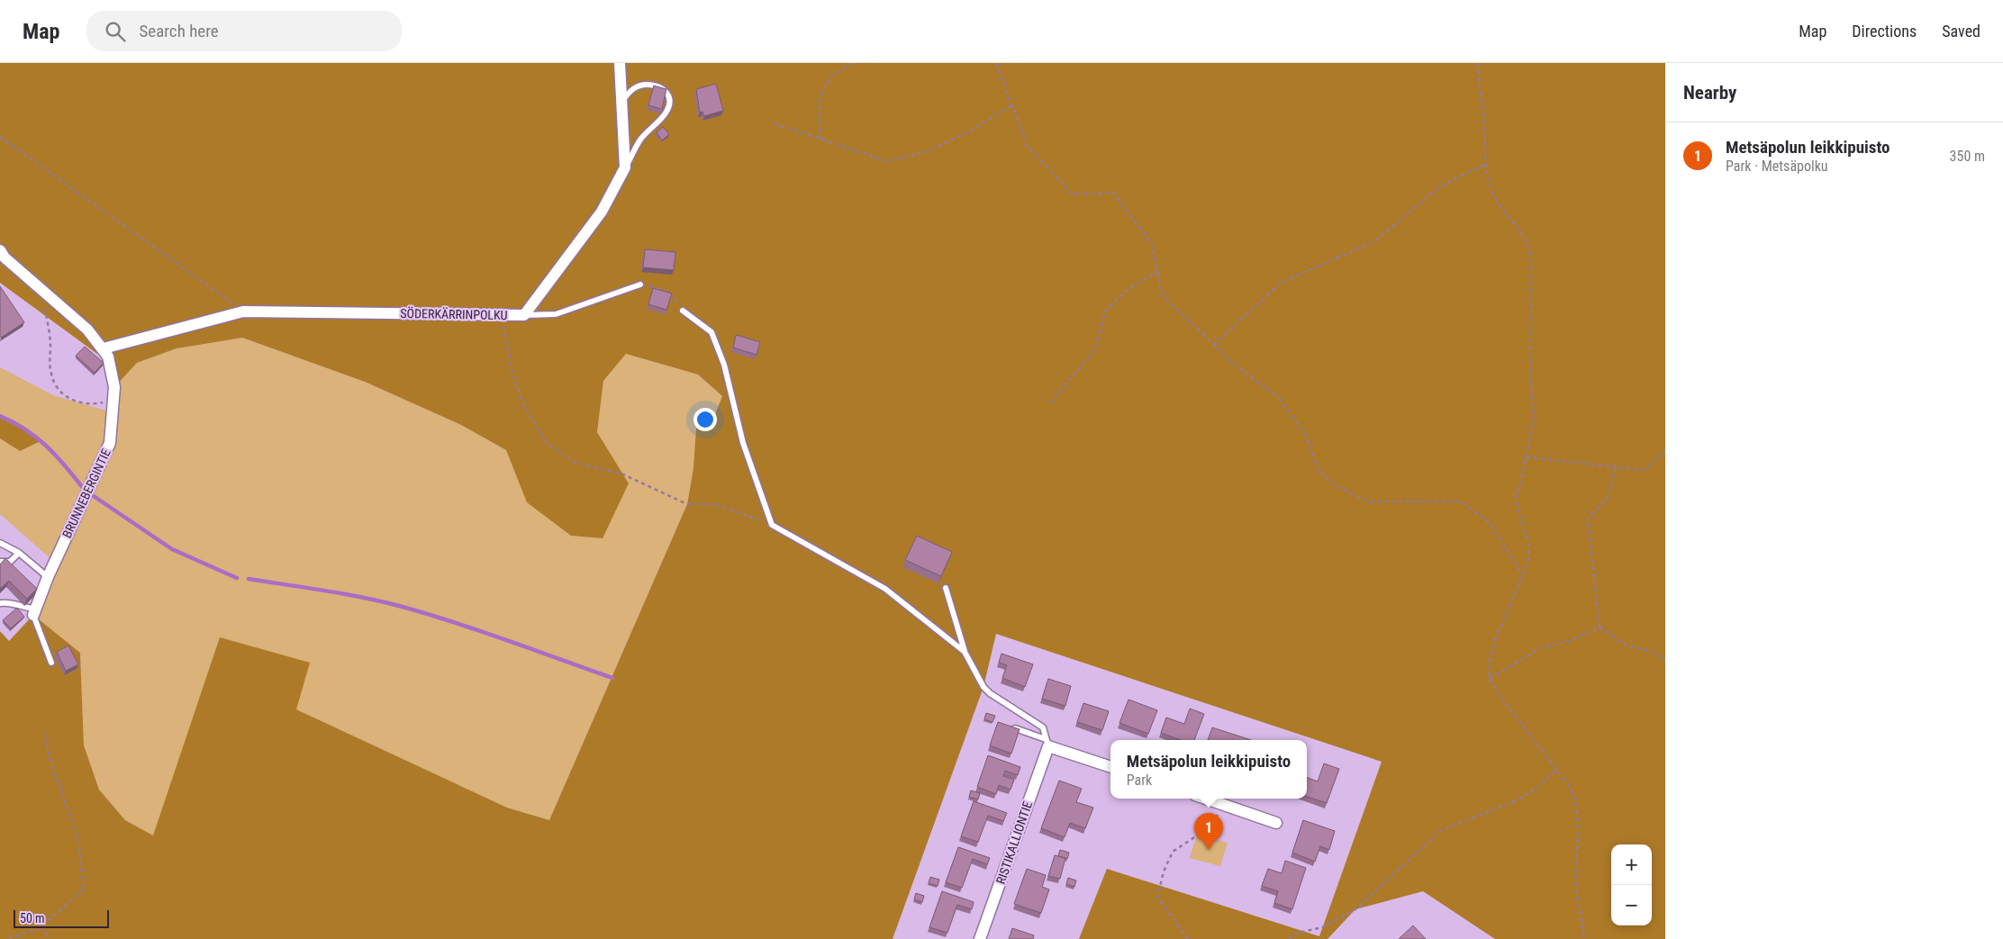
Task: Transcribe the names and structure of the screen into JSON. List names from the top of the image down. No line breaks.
{"streets":{"street":["SÖDERKÄRRINPOLKU","BRUNNEBERGINTIE","RISTIKALLIONTIE"]},"crossings":[["SÖDERKÄRRINPOLKU","BRUNNEBERGINTIE"]],"scale_bar":"50 m","page":{"header":"Map","search":"Search here","nav":["Map","Directions","Saved"],"heading":"Nearby","list":[{"mark":"1","name":"Metsäpolun leikkipuisto","note":"Park · Metsäpolku","value":"350 m"}],"popup":["Metsäpolun leikkipuisto","Park"],"pins":"1","map_buttons":["+","−"],"scale":"50 m"}}
